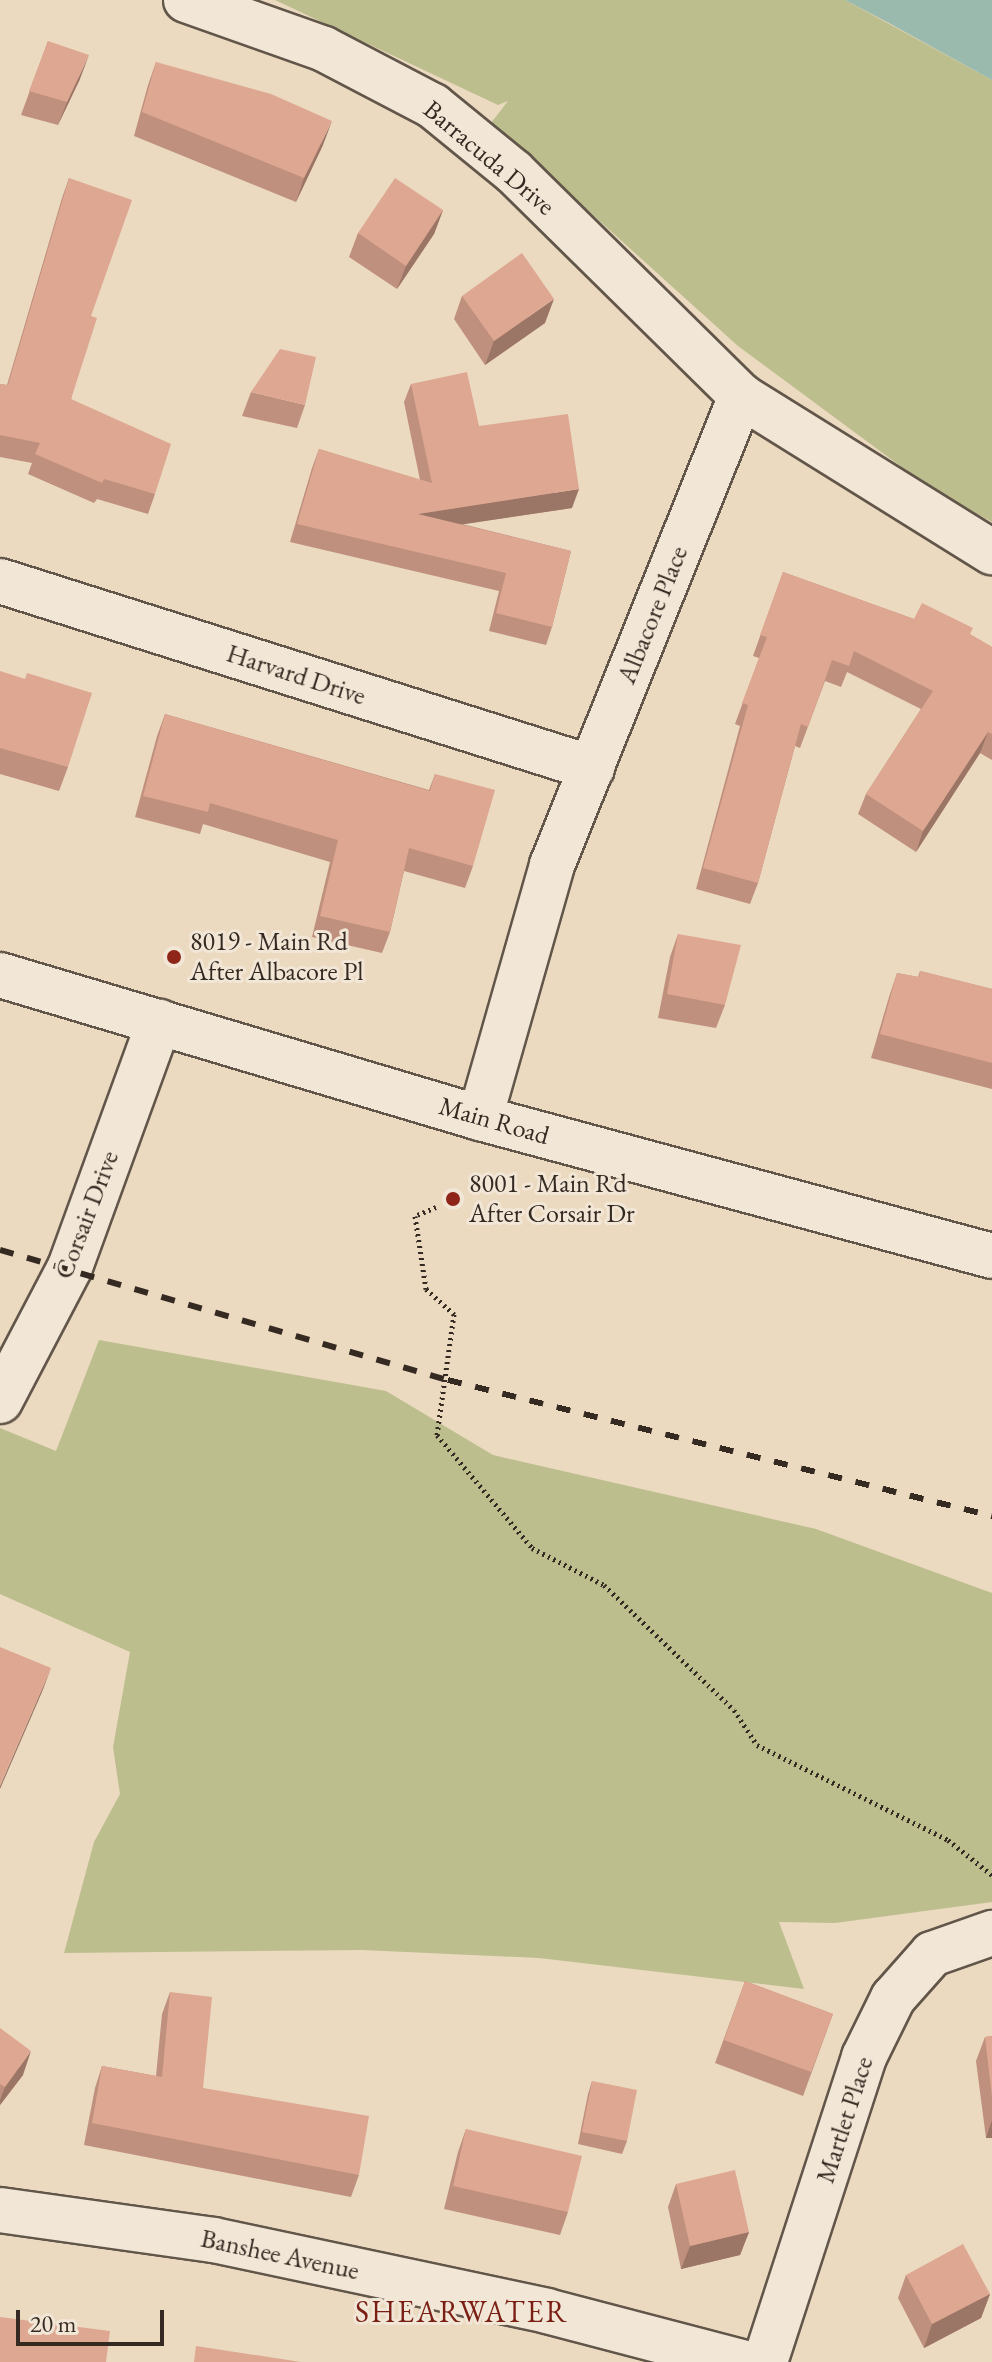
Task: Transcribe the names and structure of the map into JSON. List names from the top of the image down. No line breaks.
{"streets":{"street":["Barracuda Drive","Albacore Place","Harvard Drive","Main Road","Corsair Drive","Martlet Place","Banshee Avenue"]},"crossings":[["Barracuda Drive","Albacore Place"],["Albacore Place","Harvard Drive"],["Albacore Place","Main Road"],["Main Road","Corsair Drive"]],"districts":["SHEARWATER"],"places":["8019 - Main Rd After Albacore Pl","8001 - Main Rd After Corsair Dr"],"scale_bar":"20 m"}
